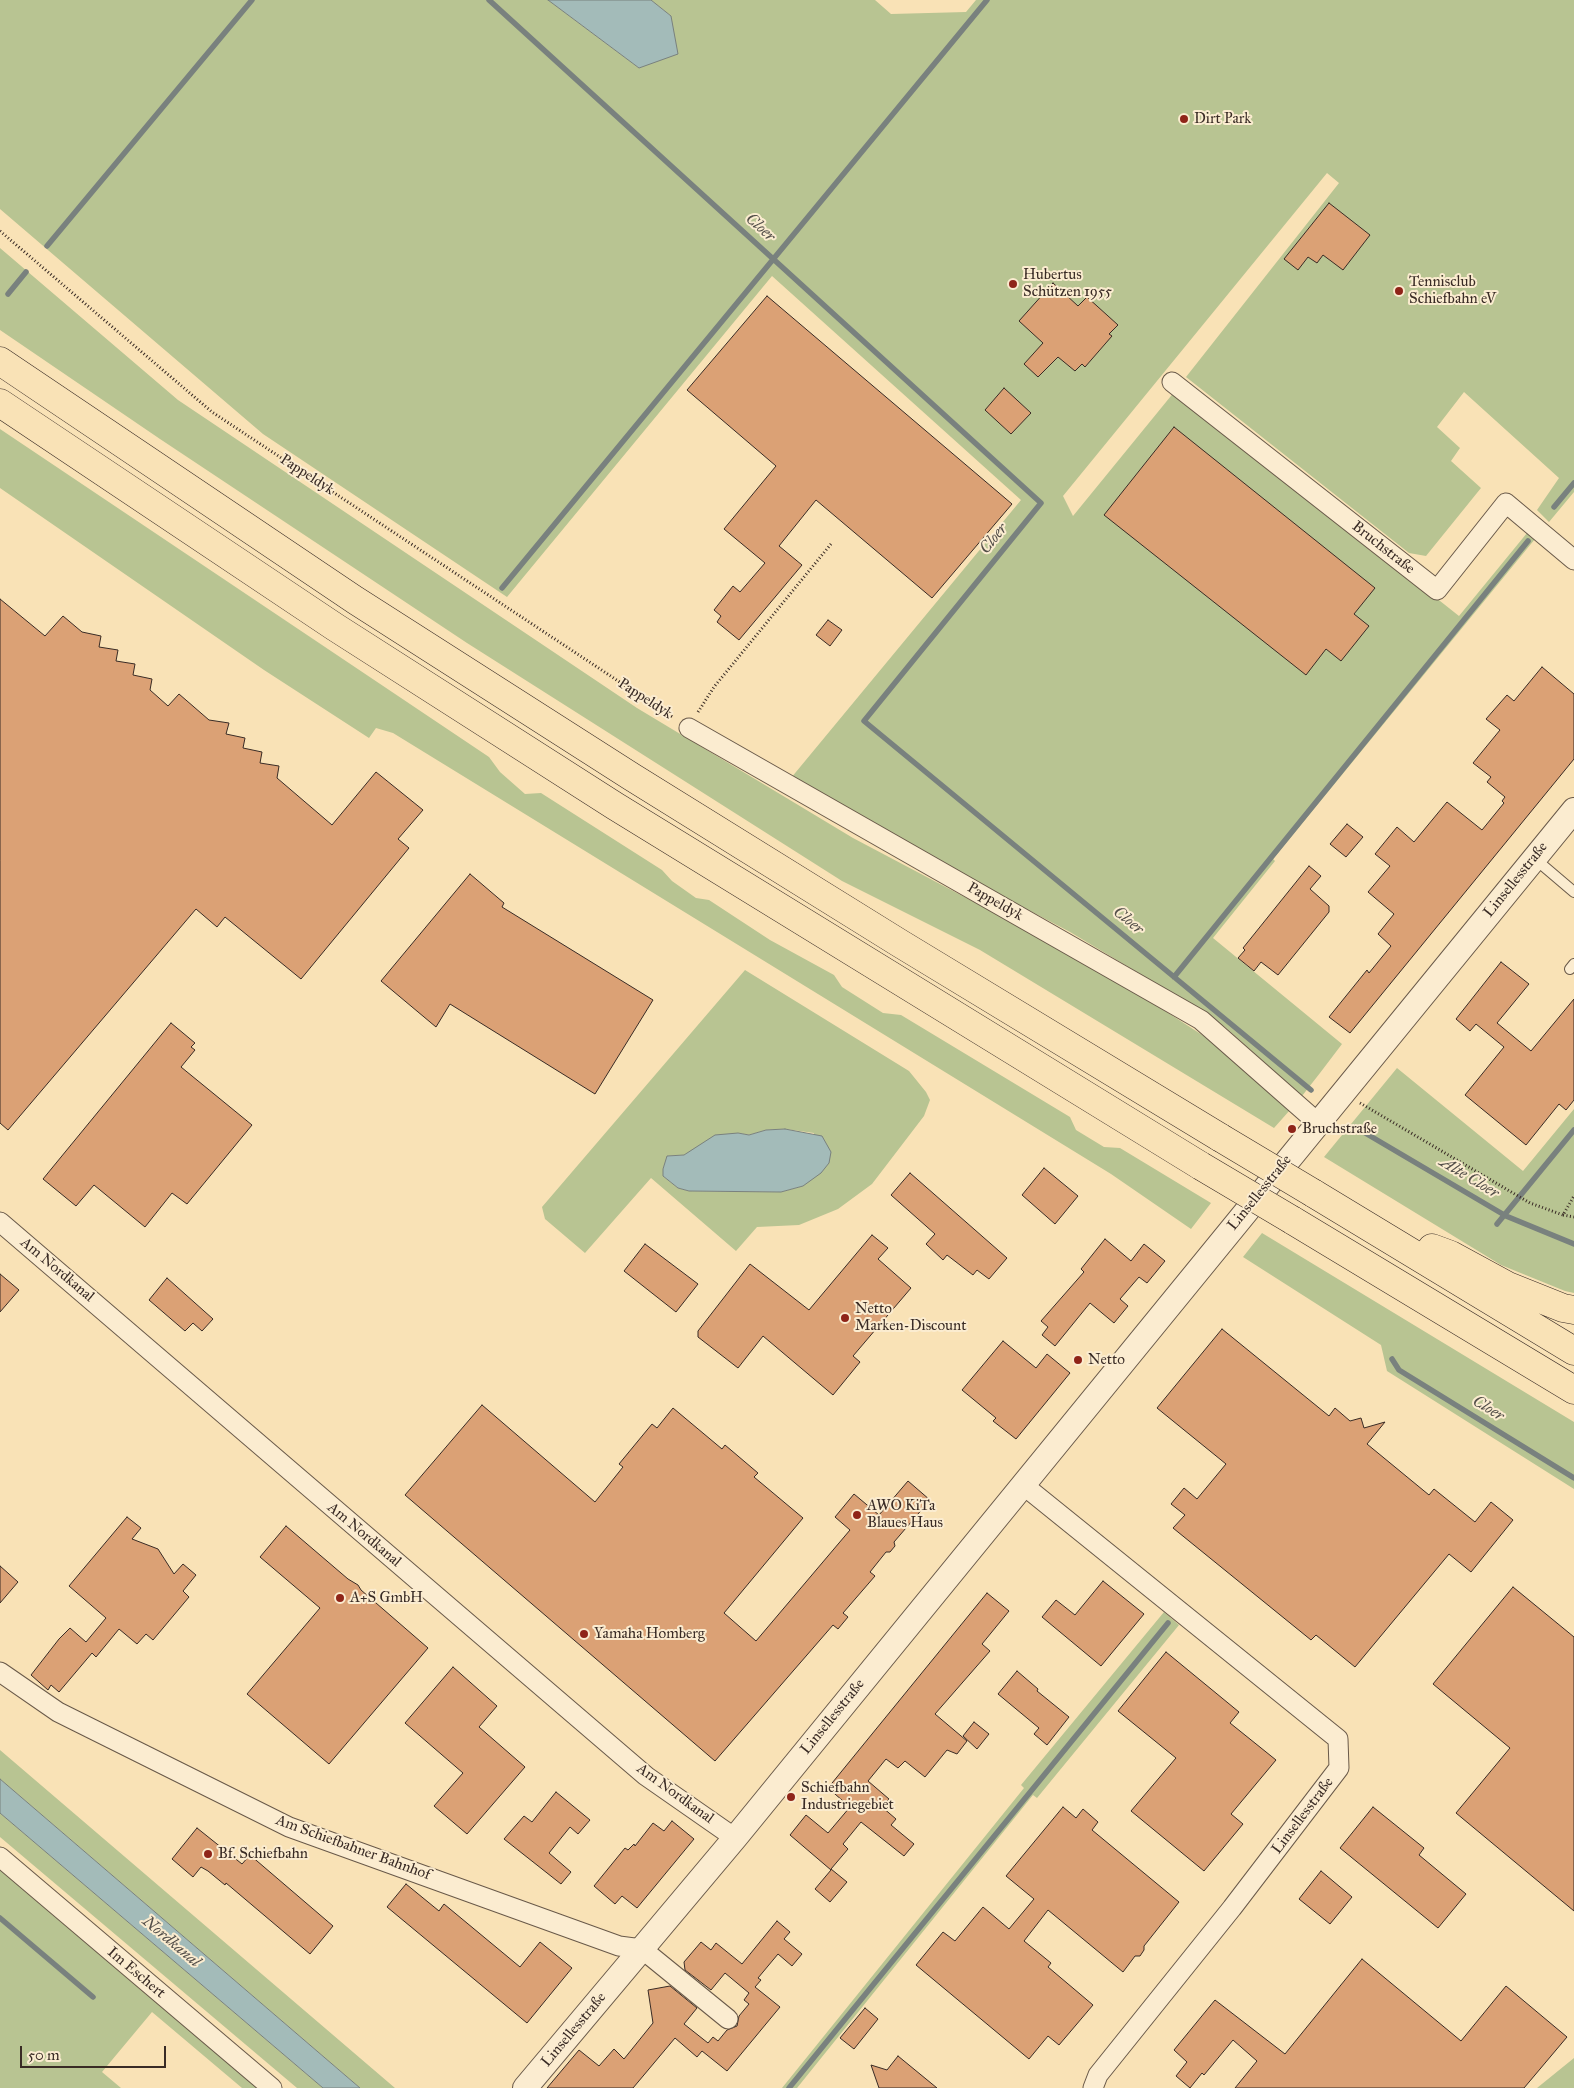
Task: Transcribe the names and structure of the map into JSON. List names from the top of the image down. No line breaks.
{"streets":{"street":["Pappeldyk","Bruchstraße","Linsellesstraße","Am Nordkanal","Am Schiefbahner Bahnhof","Im Eschert"]},"crossings":[["Pappeldyk","Linsellesstraße"],["Linsellesstraße","Am Nordkanal"],["Linsellesstraße","Am Schiefbahner Bahnhof"]],"water":["Cloer","Alte Cloer","Nordkanal"],"places":["Dirt Park","Hubertus Schützen 1955","Tennisclub Schiefbahn eV","Bruchstraße","Netto Marken-Discount","Netto","AWO KiTa Blaues Haus","A+S GmbH","Yamaha Homberg","Schiefbahn Industriegebiet","Bf. Schiefbahn"],"scale_bar":"50 m"}
